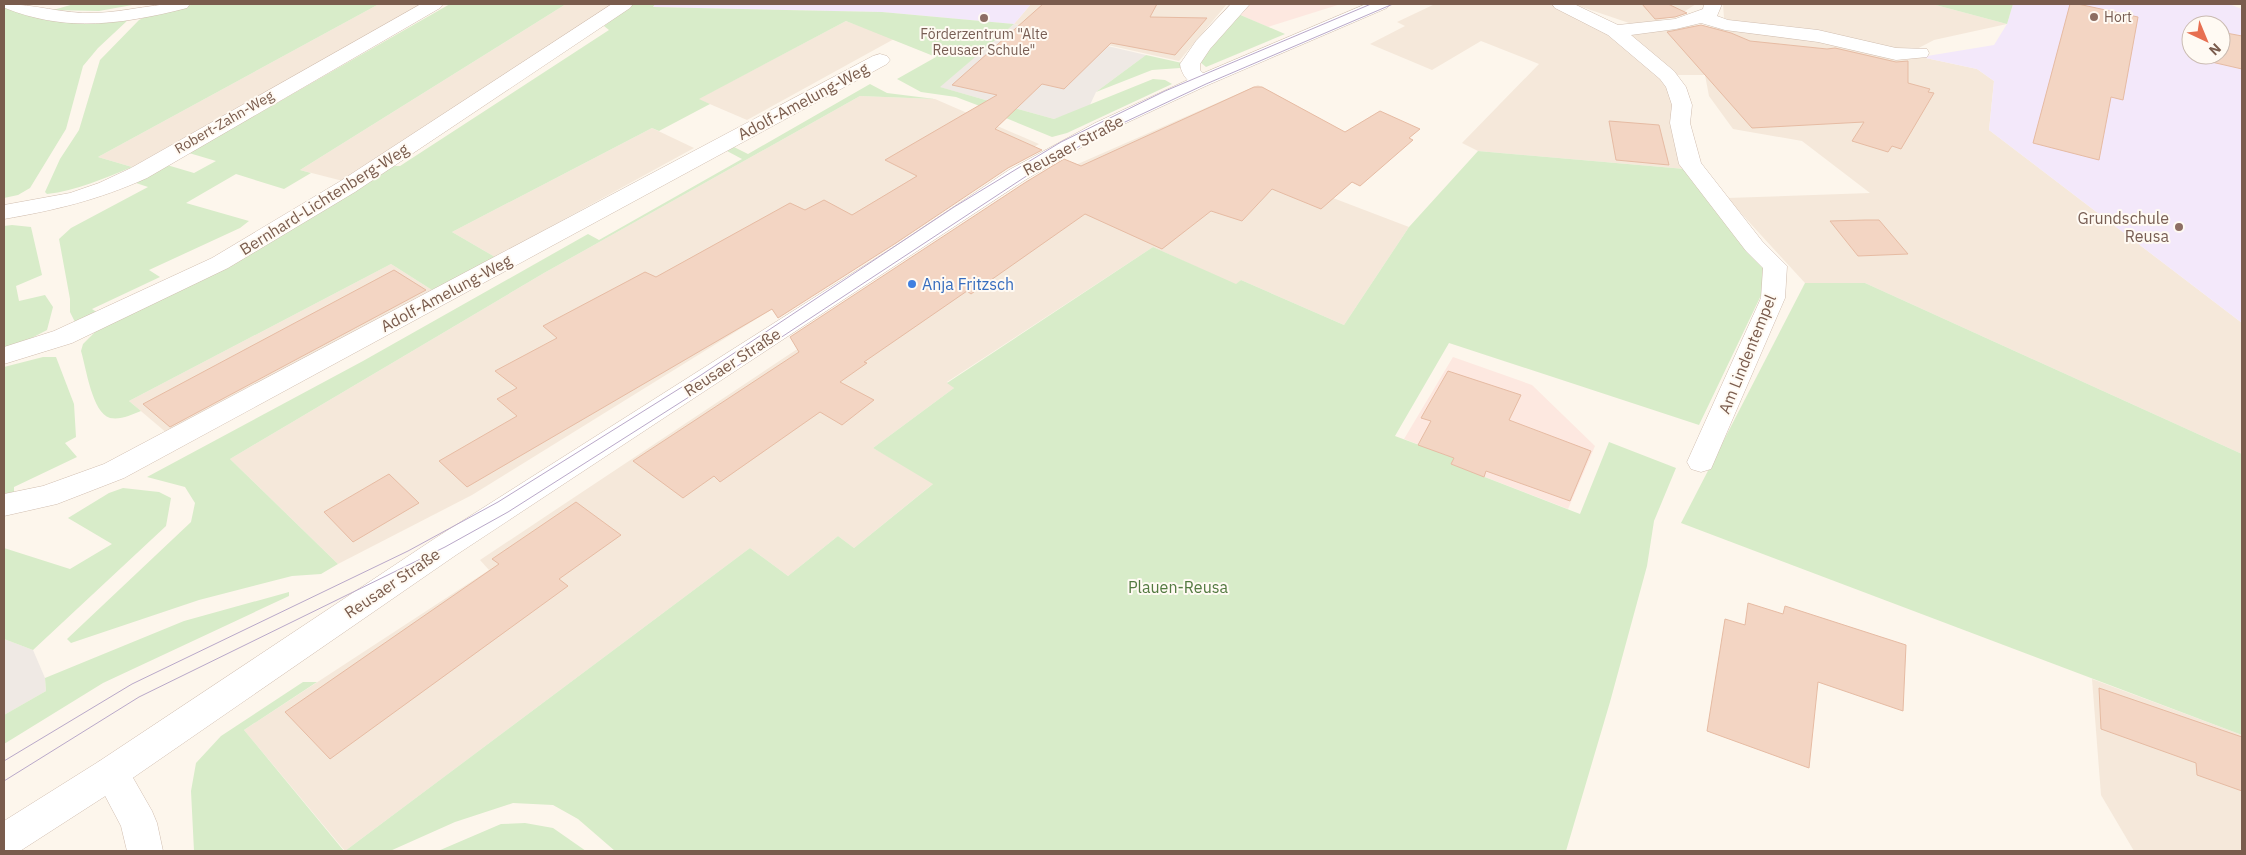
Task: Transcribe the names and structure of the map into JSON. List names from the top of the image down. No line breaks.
{"streets":{"street":["Adolf-Amelung-Weg","Robert-Zahn-Weg","Reusaer Straße","Bernhard-Lichtenberg-Weg","Am Lindentempel"]},"parks":["Plauen-Reusa"],"places":["Hort","Förderzentrum \"Alte Reusaer Schule\"","Grundschule Reusa","Anja Fritzsch"],"north":"bottom right"}
